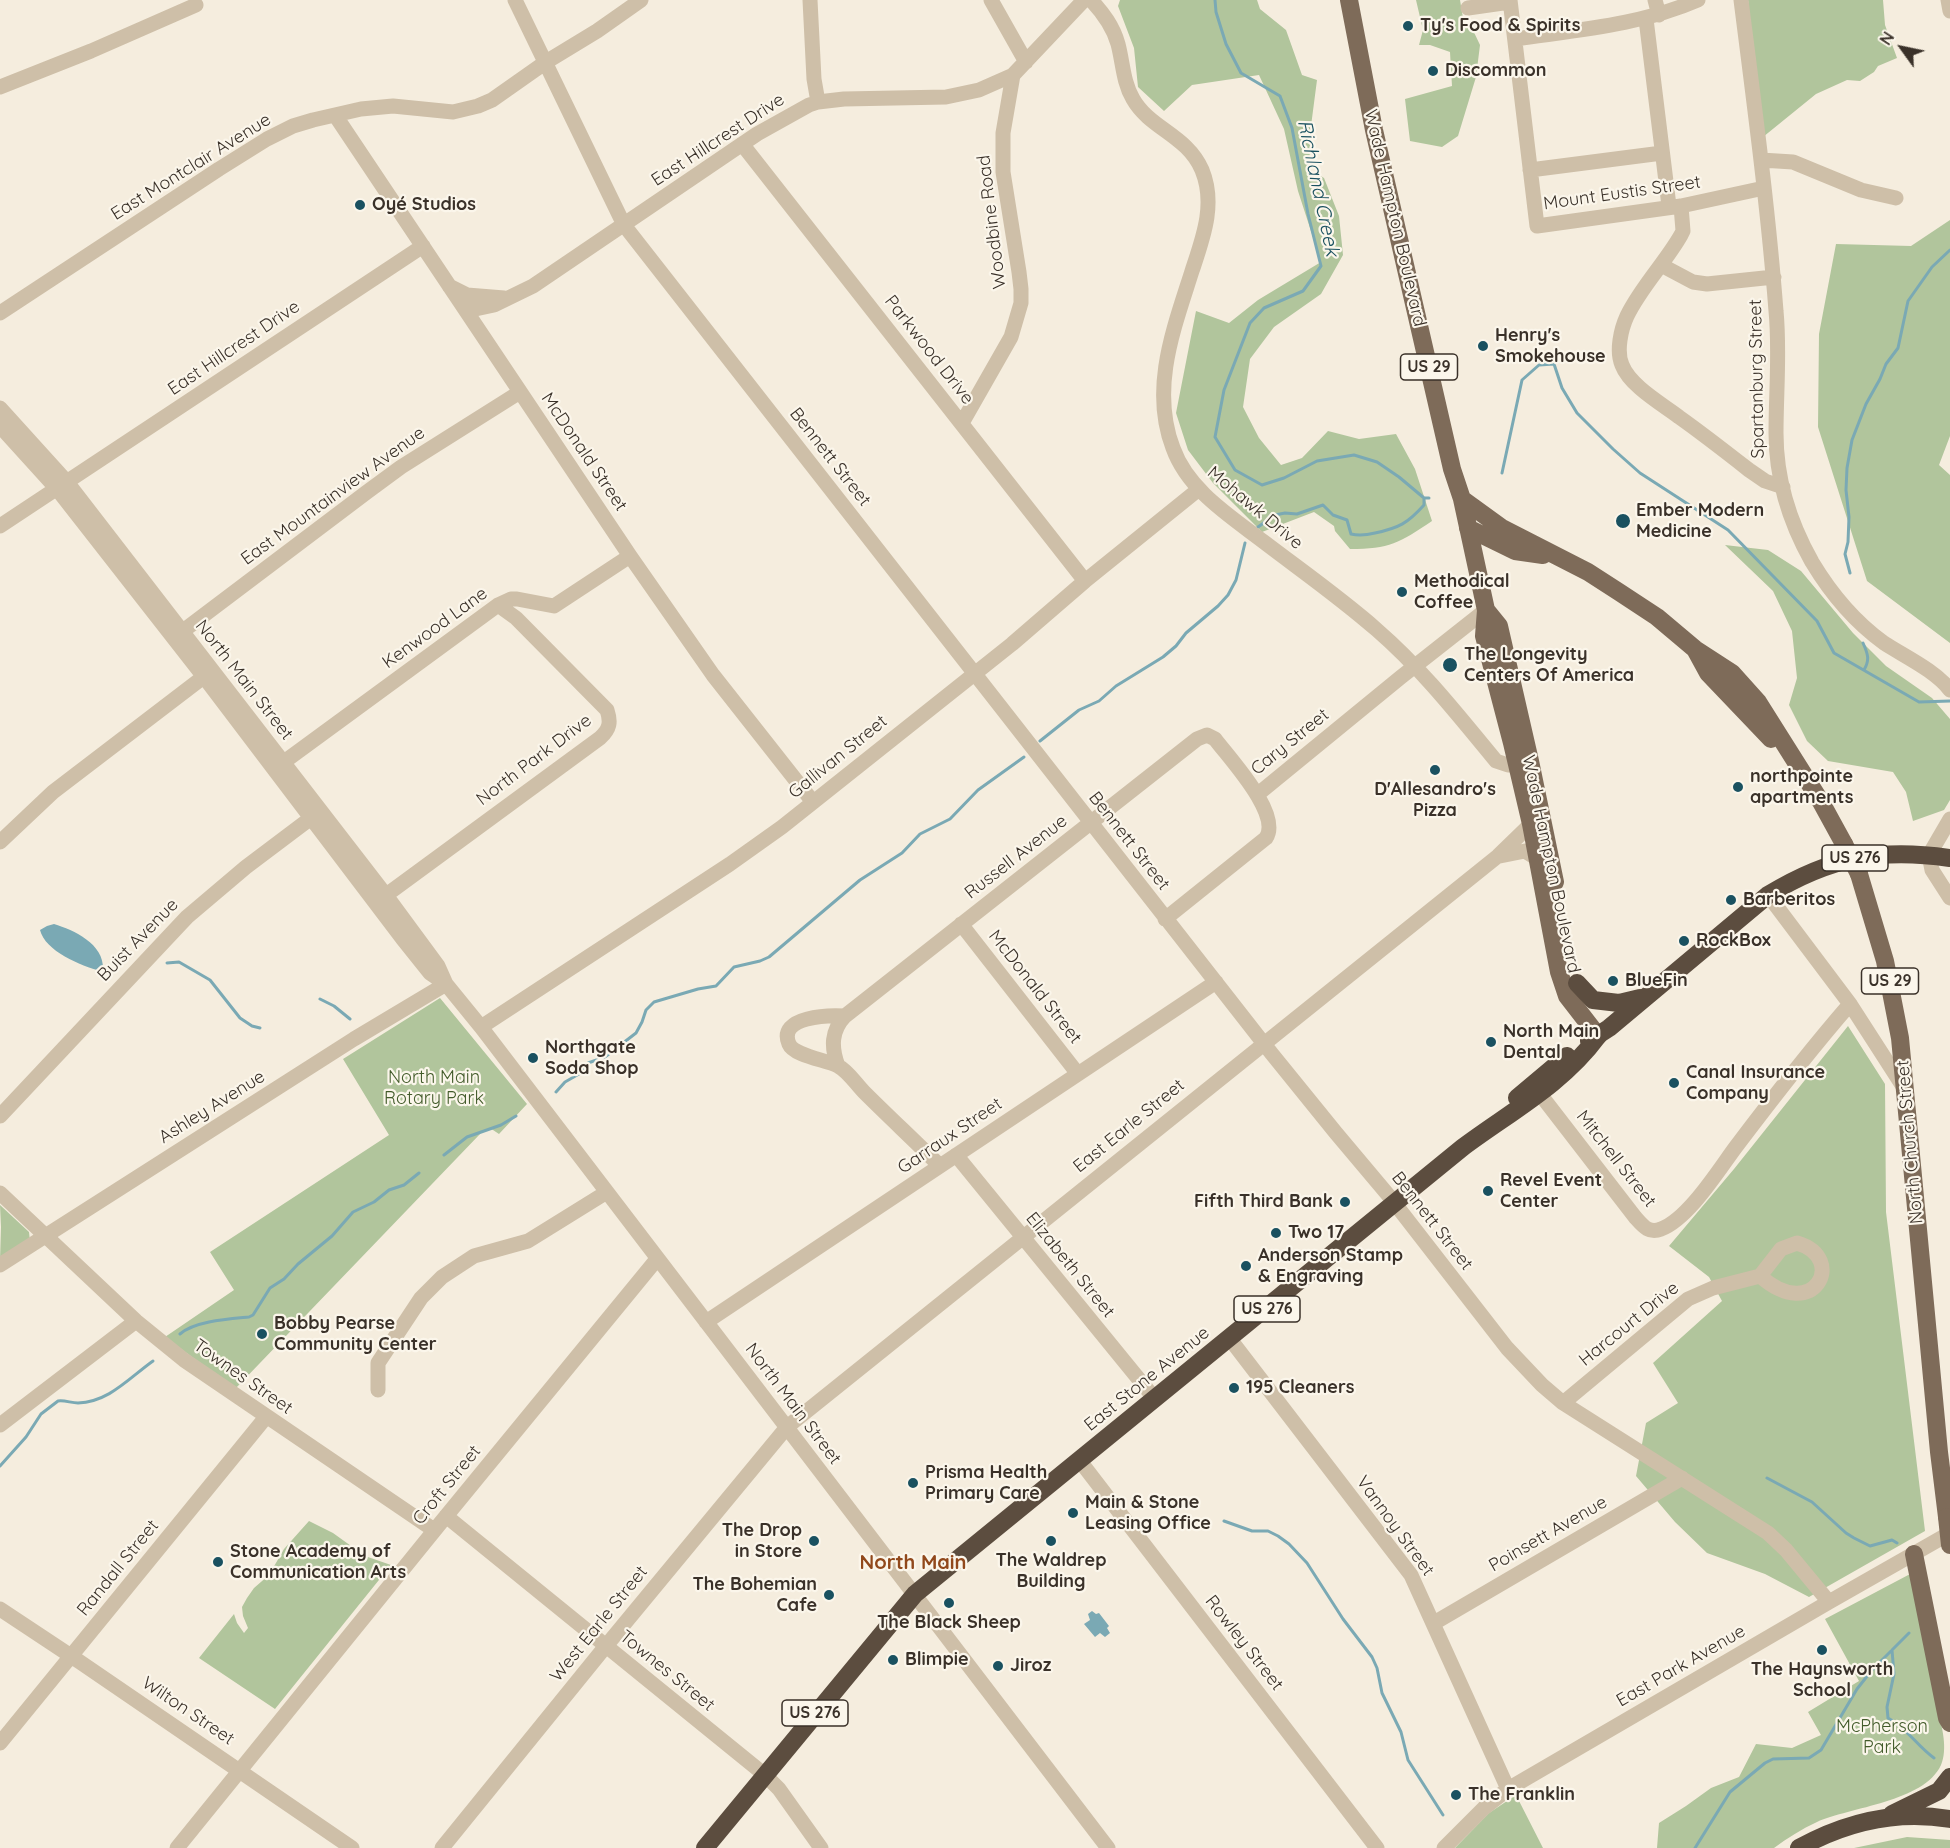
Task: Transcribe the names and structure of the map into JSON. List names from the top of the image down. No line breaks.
{"streets":{"highway":["US 276","East Stone Avenue"],"main road":["Wade Hampton Boulevard","US 29","North Church Street"],"street":["East Hillcrest Drive","East Montclair Avenue","Mount Eustis Street","Woodbine Road","Parkwood Drive","Spartanburg Street","McDonald Street","Bennett Street","East Mountainview Avenue","Mohawk Drive","Kenwood Lane","North Main Street","Cary Street","Gallivan Street","North Park Drive","Russell Avenue","Buist Avenue","Ashley Avenue","East Earle Street","Garraux Street","Mitchell Street","Elizabeth Street","Harcourt Drive","Townes Street","Croft Street","Vannoy Street","Poinsett Avenue","Randall Street","West Earle Street","Rowley Street","East Park Avenue","Wilton Street"]},"crossings":[["East Hillcrest Drive","Woodbine Road"],["East Hillcrest Drive","Parkwood Drive"],["East Hillcrest Drive","McDonald Street"],["East Hillcrest Drive","Bennett Street"],["East Hillcrest Drive","North Main Street"],["East Montclair Avenue","McDonald Street"],["East Montclair Avenue","Bennett Street"],["Mount Eustis Street","Spartanburg Street"],["Wade Hampton Boulevard","Mohawk Drive"],["Wade Hampton Boulevard","Cary Street"],["Wade Hampton Boulevard","East Earle Street"],["Wade Hampton Boulevard","North Church Street"],["Wade Hampton Boulevard","East Stone Avenue"],["Woodbine Road","Parkwood Drive"],["Parkwood Drive","Gallivan Street"],["McDonald Street","East Mountainview Avenue"],["McDonald Street","Kenwood Lane"],["McDonald Street","Gallivan Street"],["McDonald Street","Russell Avenue"],["McDonald Street","Garraux Street"],["Bennett Street","Cary Street"],["Bennett Street","Gallivan Street"],["Bennett Street","Russell Avenue"],["Bennett Street","East Earle Street"],["Bennett Street","Garraux Street"],["Bennett Street","Harcourt Drive"],["Bennett Street","East Stone Avenue"],["Bennett Street","Poinsett Avenue"],["Bennett Street","East Park Avenue"],["East Mountainview Avenue","North Main Street"],["Mohawk Drive","Cary Street"],["Mohawk Drive","Gallivan Street"],["Kenwood Lane","North Main Street"],["Kenwood Lane","North Park Drive"],["North Main Street","Gallivan Street"],["North Main Street","North Park Drive"],["North Main Street","US 276"],["North Main Street","Buist Avenue"],["North Main Street","Ashley Avenue"],["North Main Street","East Earle Street"],["North Main Street","Garraux Street"],["North Main Street","East Stone Avenue"],["North Main Street","Croft Street"],["North Main Street","West Earle Street"],["Cary Street","Russell Avenue"],["US 276","Townes Street"],["US 276","East Stone Avenue"],["Ashley Avenue","Townes Street"],["East Earle Street","Elizabeth Street"],["East Earle Street","West Earle Street"],["Garraux Street","Elizabeth Street"],["North Church Street","East Park Avenue"],["Mitchell Street","East Stone Avenue"],["Elizabeth Street","East Stone Avenue"],["Townes Street","Croft Street"],["Townes Street","Randall Street"],["Townes Street","West Earle Street"],["East Stone Avenue","Vannoy Street"],["East Stone Avenue","Rowley Street"],["Croft Street","Wilton Street"],["Vannoy Street","Poinsett Avenue"],["Vannoy Street","East Park Avenue"],["Randall Street","Wilton Street"]],"districts":["North Main"],"water":["Richland Creek"],"parks":["North Main Rotary Park","McPherson Park"],"places":["Ty's Food & Spirits","Discommon","Oyé Studios","Henry's Smokehouse","Ember Modern Medicine","Methodical Coffee","The Longevity Centers Of America","D'Allesandro's Pizza","northpointe apartments","Barberitos","RockBox","BlueFin","North Main Dental","Northgate Soda Shop","Canal Insurance Company","Revel Event Center","Fifth Third Bank","Two 17","Anderson Stamp & Engraving","Bobby Pearse Community Center","195 Cleaners","Prisma Health Primary Care","Main & Stone Leasing Office","The Drop in Store","The Waldrep Building","Stone Academy of Communication Arts","The Bohemian Cafe","The Black Sheep","The Haynsworth School","Blimpie","Jiroz","The Franklin"],"north":"top left"}
